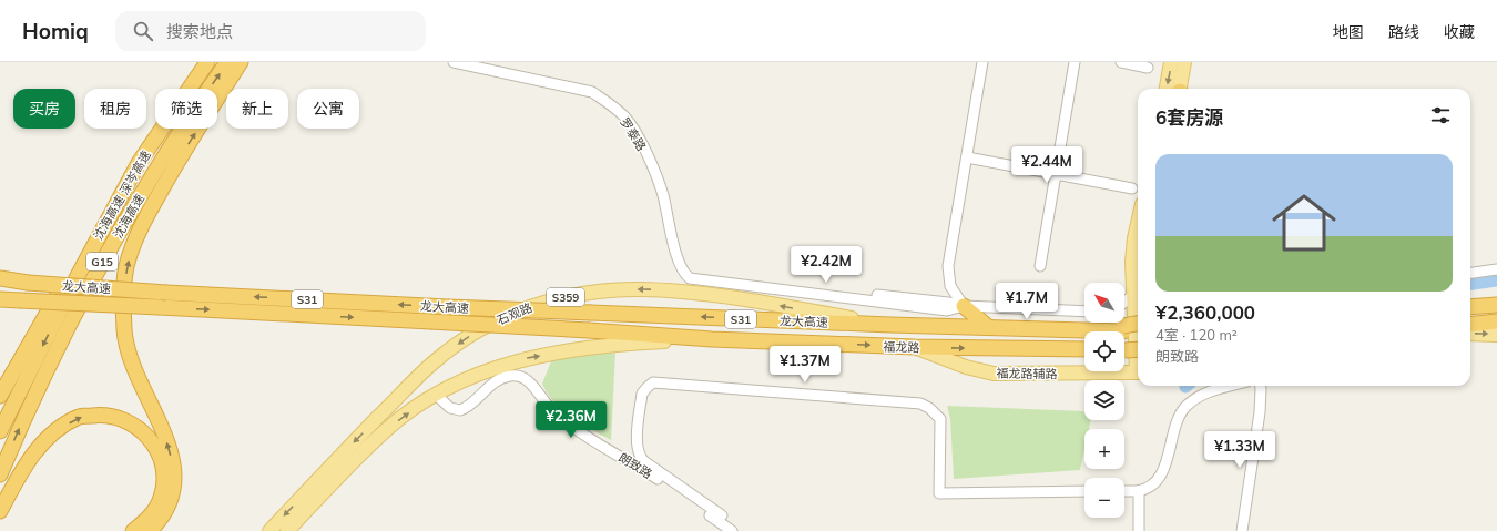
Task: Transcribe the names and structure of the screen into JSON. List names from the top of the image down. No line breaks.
{"streets":{"highway":["沈海高速 深岑高速","沈海高速","G15","龙大高速","S31","福龙路"],"main road":["S359","石观路","福龙路辅路"],"street":["罗泰路","朗致路"]},"crossings":[["龙大高速","石观路"],["龙大高速","福龙路"],["石观路","福龙路"],["福龙路","福龙路辅路"]],"north":"top left","page":{"header":"Homiq","search":"搜索地点","nav":["地图","路线","收藏"],"chip":["买房","租房","筛选","新上","公寓"],"heading":"6套房源","list":[{"name":"¥2,360,000","note":"4室 · 120 m² · 朗致路"}],"price":["¥2.44M","¥2.42M","¥1.7M","¥1.37M","¥2.36M","¥1.33M"],"map_buttons":["+","−"]}}
